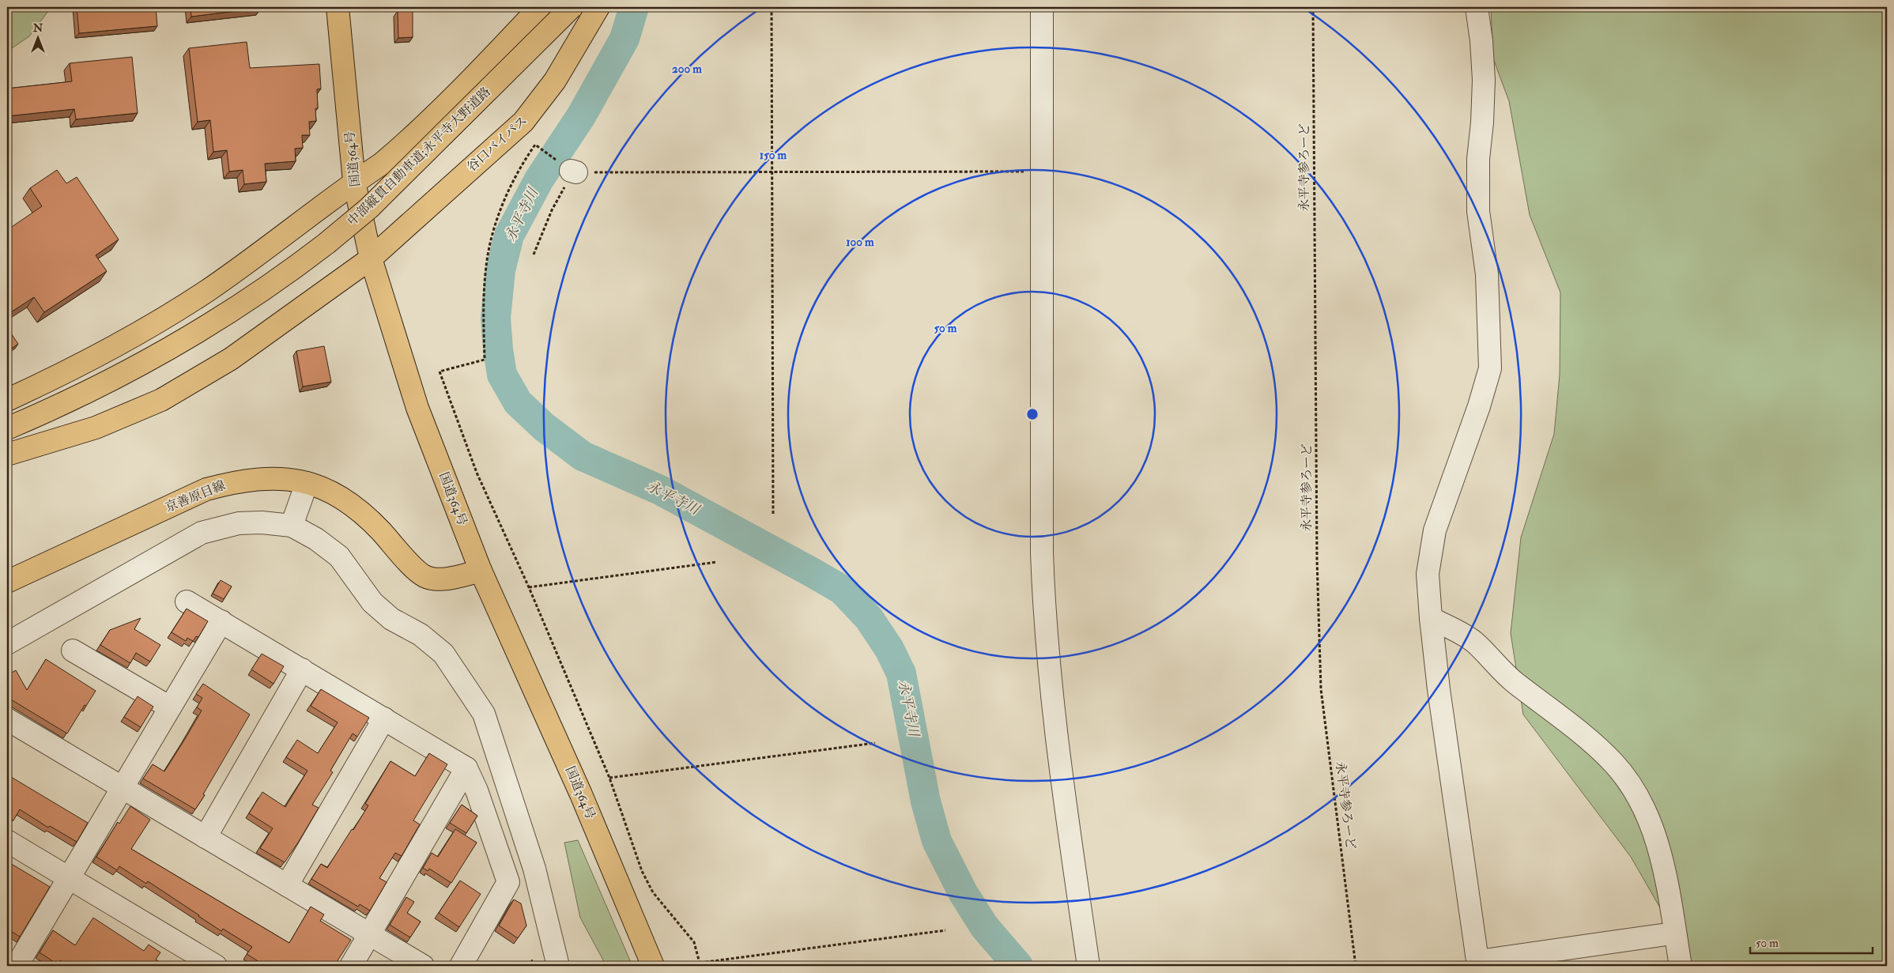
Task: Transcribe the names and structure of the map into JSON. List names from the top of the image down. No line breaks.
{"streets":{"main road":["谷口バイパス","中部縦貫自動車道;永平寺大野道路","国道364号","京善原目線"],"path":["永平寺参ろーど"]},"crossings":[["谷口バイパス","国道364号"],["国道364号","京善原目線"]],"water":["永平寺川"],"scale_bar":"50 m","north":"top","rings":["200 m","150 m","100 m","50 m"]}
